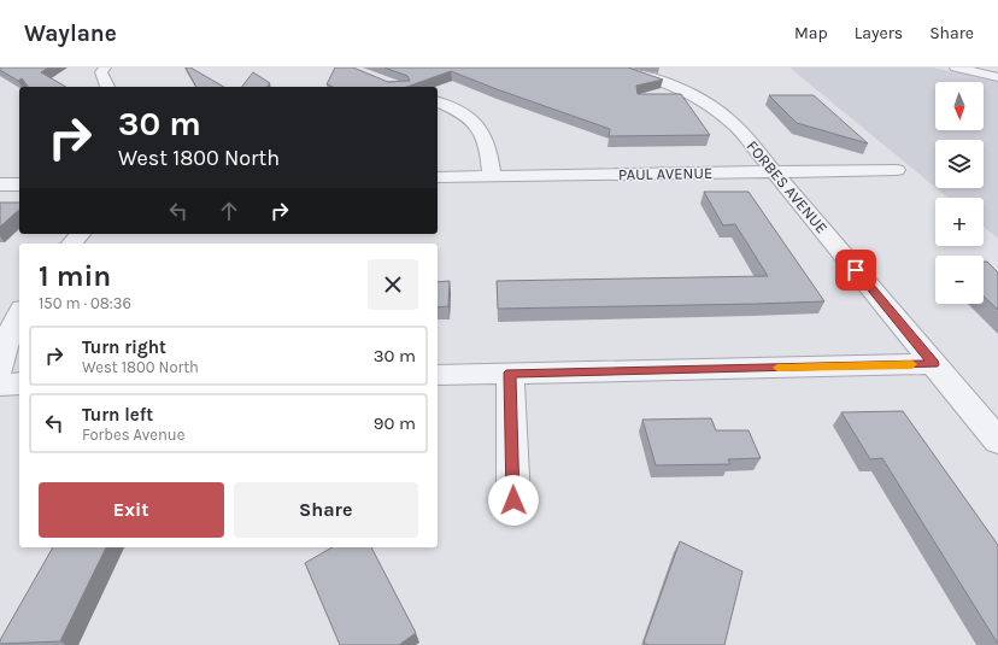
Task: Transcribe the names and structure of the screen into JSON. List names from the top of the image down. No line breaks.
{"streets":{"street":["PAUL AVENUE","FORBES AVENUE"]},"crossings":[["PAUL AVENUE","FORBES AVENUE"]],"north":"bottom","page":{"header":"Waylane","nav":["Map","Layers","Share"],"map_buttons":["+","−"],"turn":["30 m","West 1800 North"],"heading":["1 min","150 m · 08:36"],"list":[{"name":"Turn right","note":"West 1800 North","value":"30 m"},{"name":"Turn left","note":"Forbes Avenue","value":"90 m"}],"buttons":["Exit","Share"]}}
